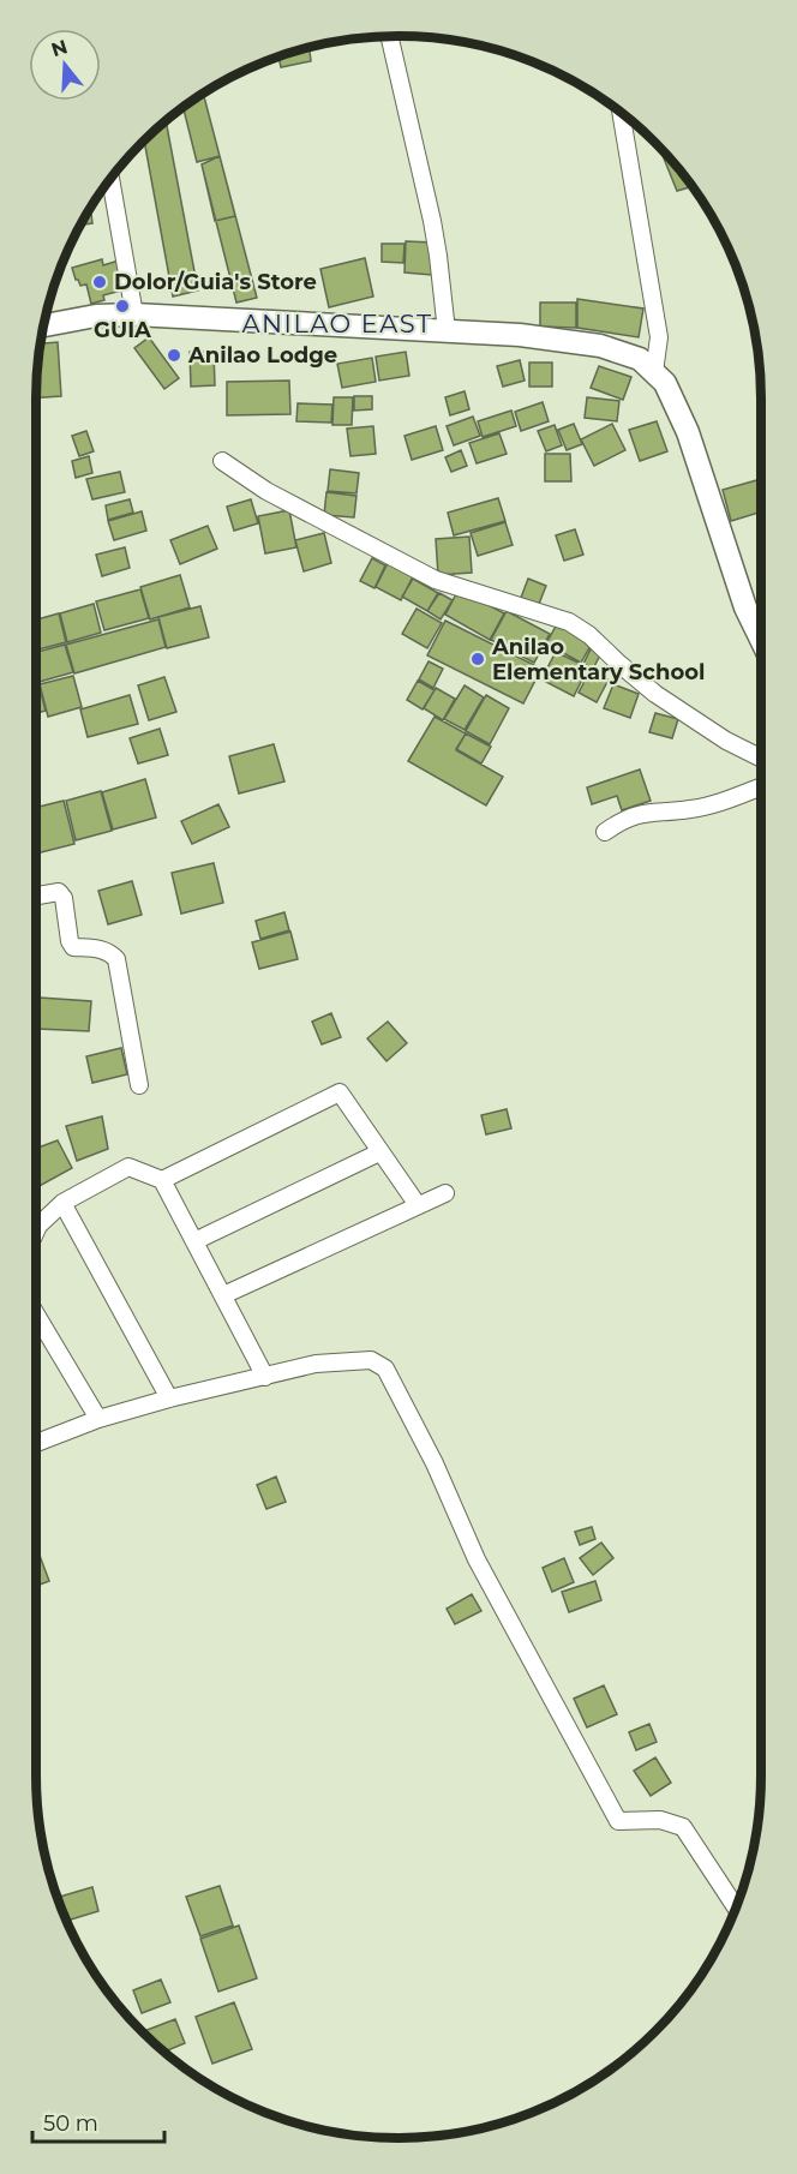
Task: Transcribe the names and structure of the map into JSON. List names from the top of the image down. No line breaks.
{"districts":["ANILAO EAST"],"places":["Dolor/Guia's Store","GUIA","Anilao Lodge","Anilao Elementary School"],"scale_bar":"50 m","north":"top"}
